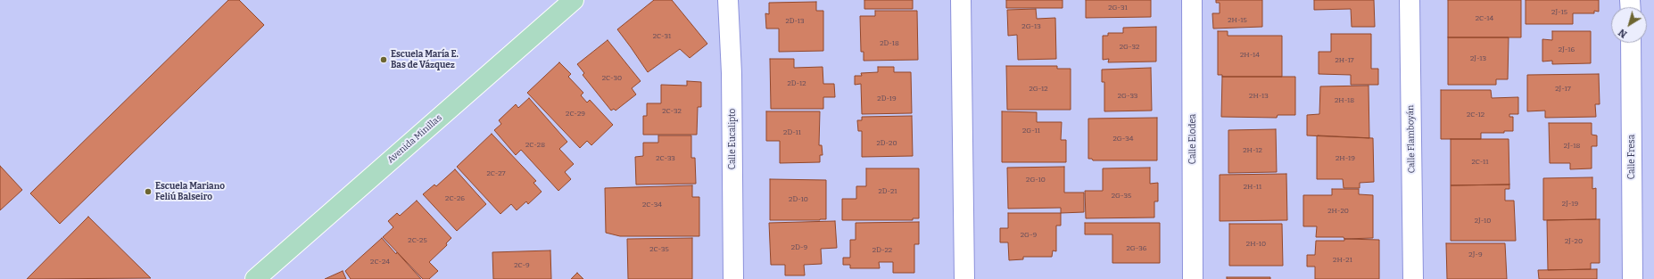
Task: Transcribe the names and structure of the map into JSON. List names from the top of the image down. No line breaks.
{"streets":{"main road":["Avenida Minillas"],"street":["Calle Eucalipto","Calle Elodea","Calle Flamboyán","Calle Fresa"]},"places":["Escuela María E. Bas de Vázquez","Escuela Mariano Feliú Balseiro"],"house_numbers":["2G-31","2J-15","2C-14","2H-15","2D-13","2G-13","2C-31","2D-18","2G-32","2J-16","2H-14","2J-13","2H-17","2C-30","2D-12","2G-12","2J-17","2G-33","2H-13","2D-19","2H-18","2C-32","2C-29","2C-12","2G-11","2D-11","2G-34","2D-20","2C-28","2J-18","2H-12","2C-33","2H-19","2C-11","2C-27","2G-10","2H-11","2D-21","2G-35","2C-26","2D-10","2J-19","2C-34","2H-20","2J-10","2G-9","2C-25","2J-20","2H-10","2D-9","2G-36","2C-35","2D-22","2J-9","2H-21","2C-24","2C-9"],"north":"bottom left"}
